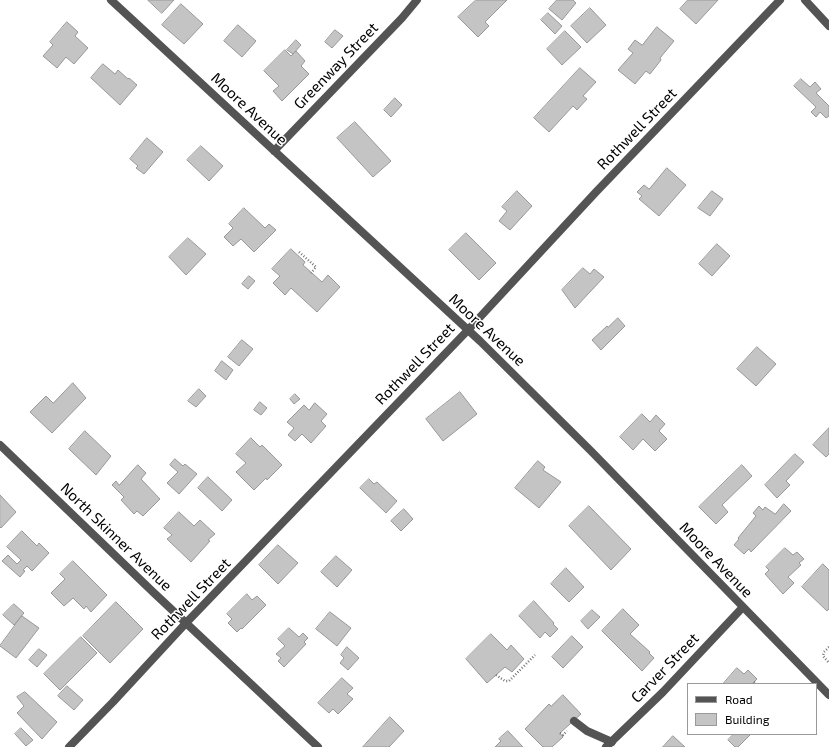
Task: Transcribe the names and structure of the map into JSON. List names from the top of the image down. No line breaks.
{"streets":{"street":["Greenway Street","Moore Avenue","Rothwell Street","North Skinner Avenue","Carver Street"]},"crossings":[["Greenway Street","Moore Avenue"],["Moore Avenue","Rothwell Street"],["Moore Avenue","Carver Street"],["Rothwell Street","North Skinner Avenue"]],"legend":["Road","Building"]}
